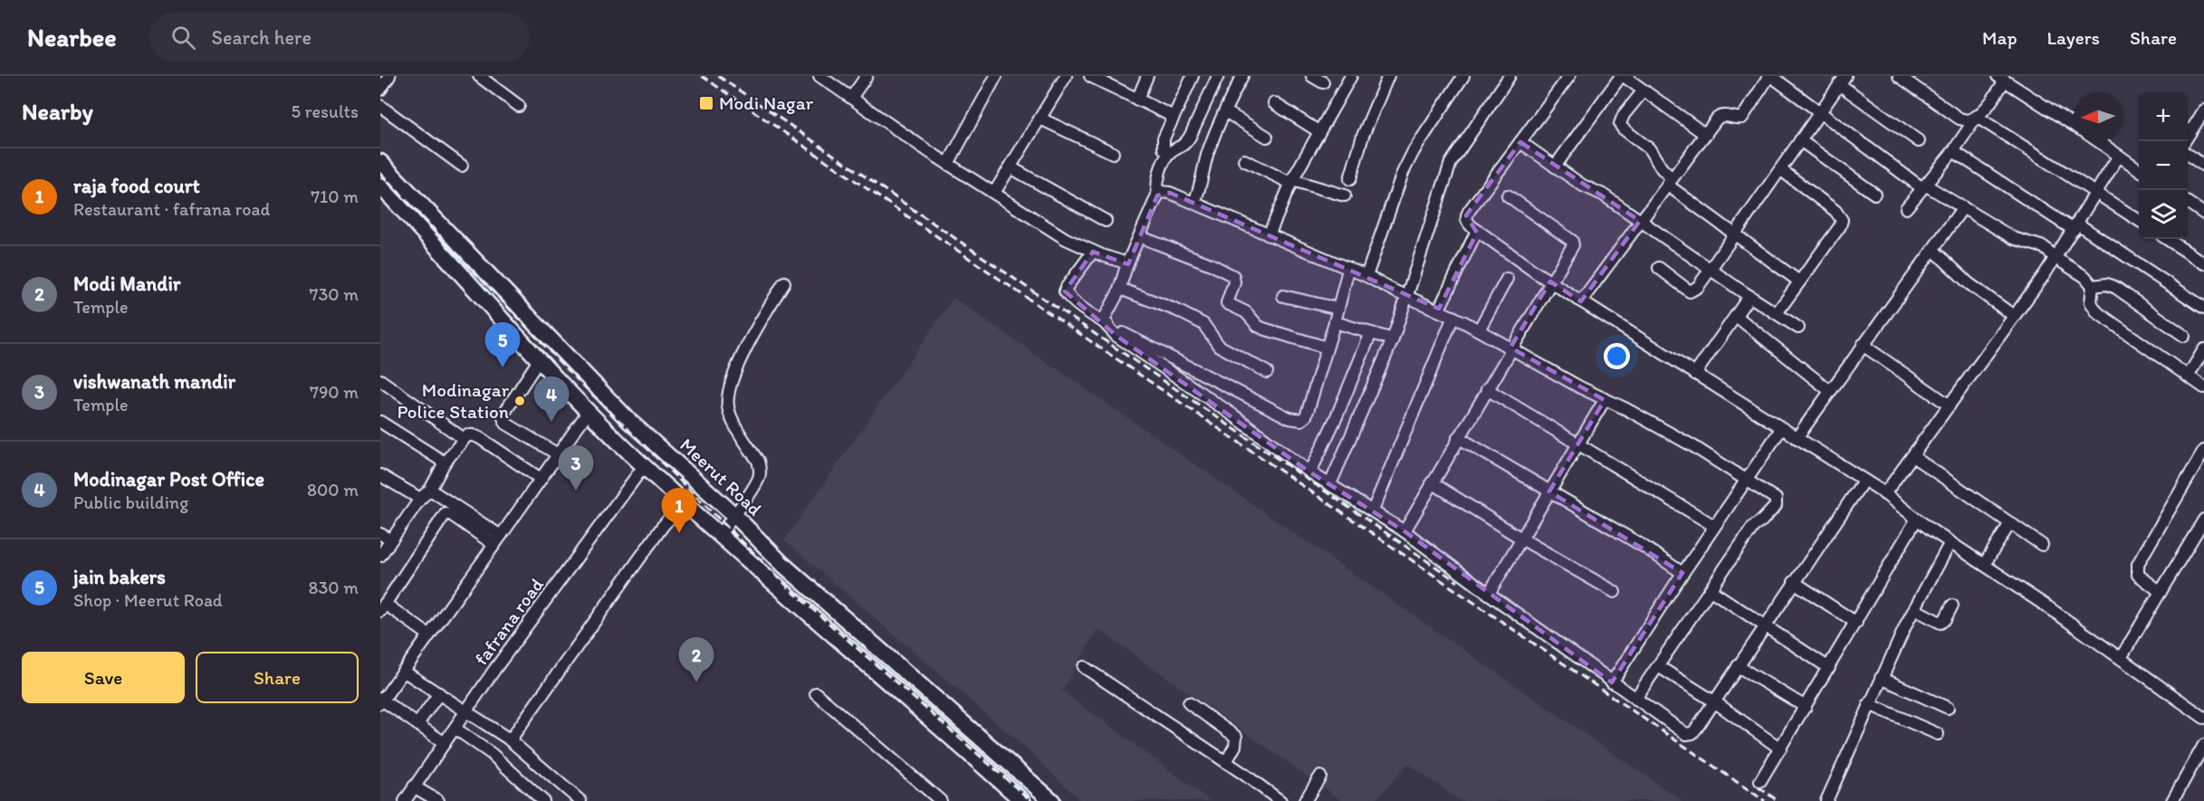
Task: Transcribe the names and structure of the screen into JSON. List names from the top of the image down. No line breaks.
{"streets":{"highway":["Meerut Road"],"street":["fafrana road"]},"places":{"transit":["Modi Nagar"],"other":["Modinagar Police Station"]},"north":"left","page":{"header":"Nearbee","search":"Search here","nav":["Map","Layers","Share"],"heading":["Nearby","5 results"],"map_buttons":["+","−"],"list":[{"mark":"1","name":"raja food court","note":"Restaurant · fafrana road","value":"710 m"},{"mark":"2","name":"Modi Mandir","note":"Temple","value":"730 m"},{"mark":"3","name":"vishwanath mandir","note":"Temple","value":"790 m"},{"mark":"4","name":"Modinagar Post Office","note":"Public building","value":"800 m"},{"mark":"5","name":"jain bakers","note":"Shop · Meerut Road","value":"830 m"}],"pins":["5","4","3","1","2"],"buttons":["Save","Share"]}}
